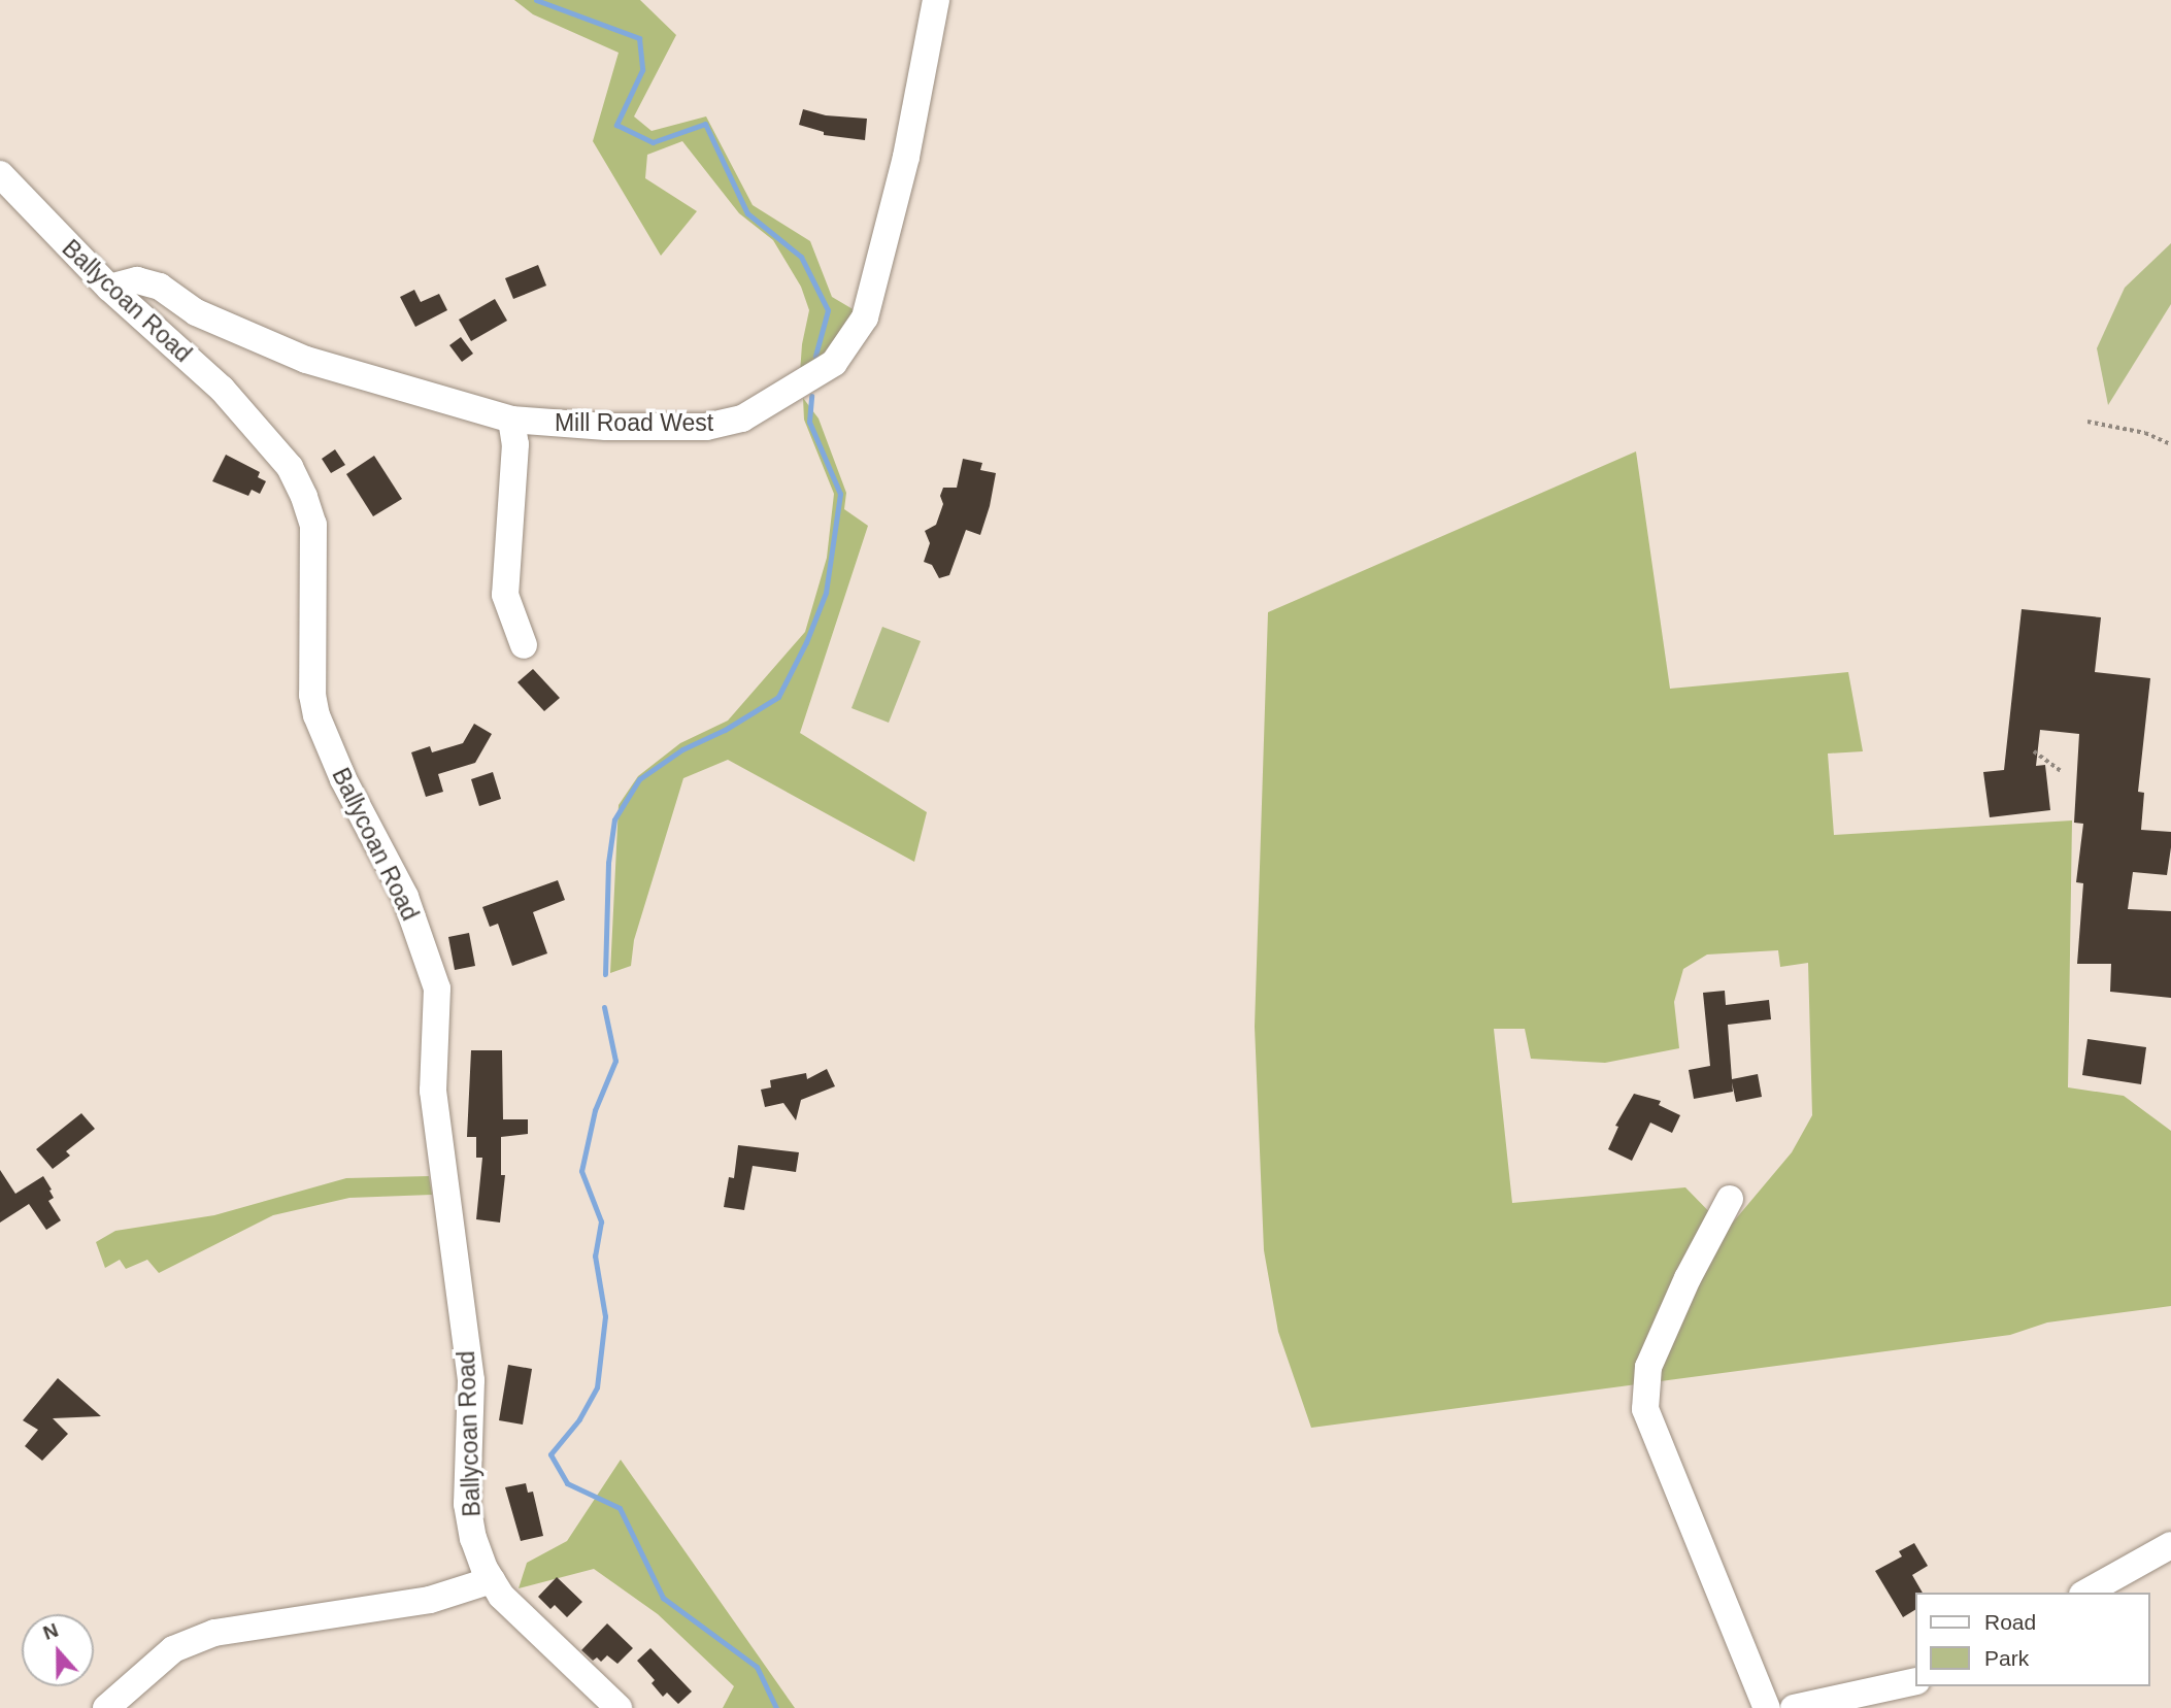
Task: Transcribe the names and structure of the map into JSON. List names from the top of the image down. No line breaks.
{"streets":{"street":["Ballycoan Road","Mill Road West"]},"crossings":[["Ballycoan Road","Mill Road West"]],"legend":["Road","Park"],"north":"top"}
